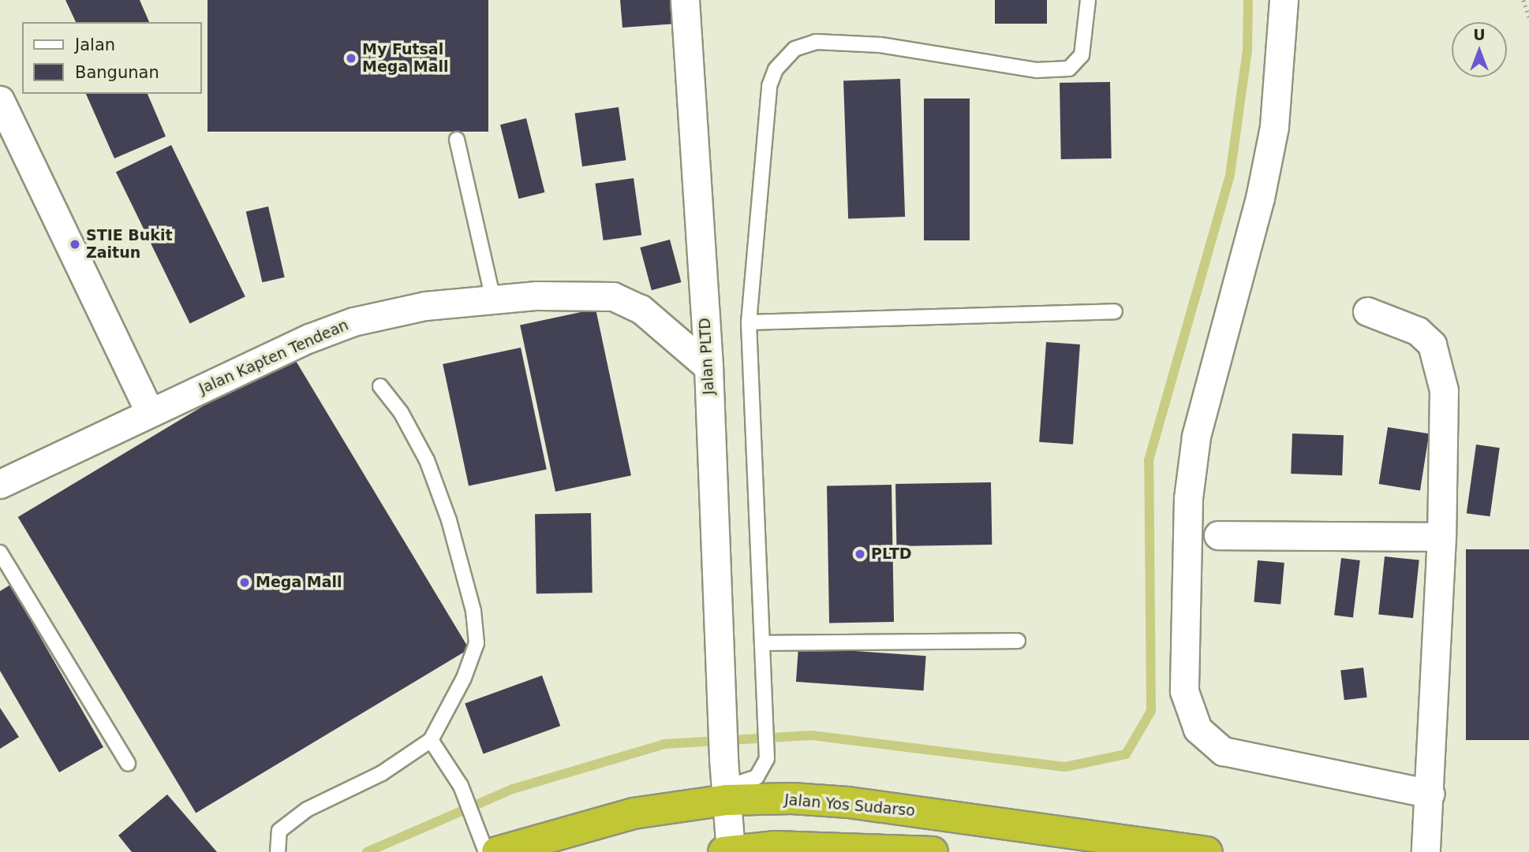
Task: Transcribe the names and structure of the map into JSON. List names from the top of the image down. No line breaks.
{"streets":{"highway":["Jalan Yos Sudarso"],"street":["Jalan PLTD","Jalan Kapten Tendean"]},"crossings":[["Jalan PLTD","Jalan Kapten Tendean"],["Jalan PLTD","Jalan Yos Sudarso"]],"places":["My Futsal Mega Mall","STIE Bukit Zaitun","PLTD","Mega Mall"],"legend":["Jalan","Bangunan"],"north":"top"}
